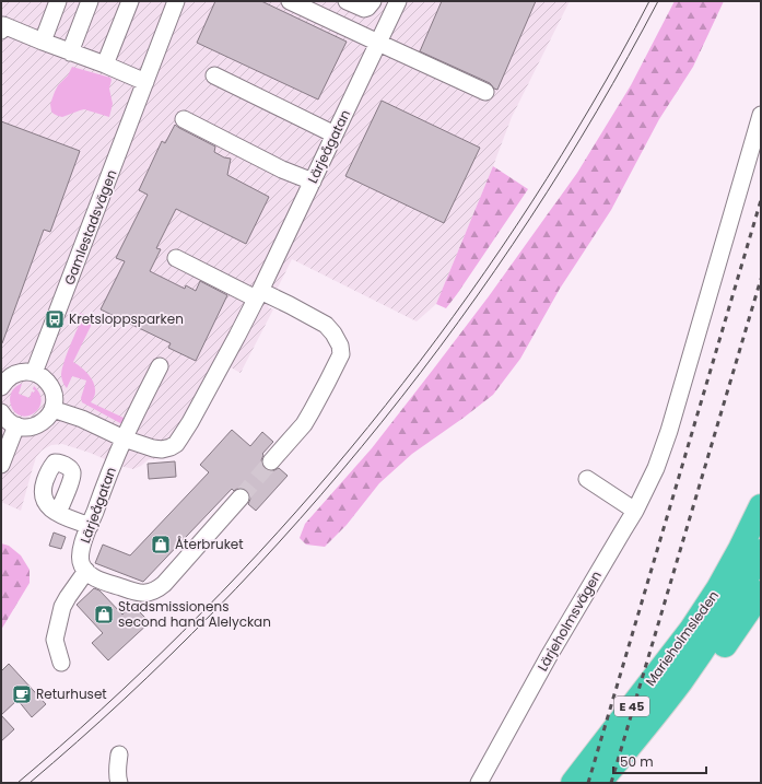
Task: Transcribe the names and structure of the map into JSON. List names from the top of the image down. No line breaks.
{"streets":{"highway":["Marieholmsleden","E 45"],"street":["Lärjeågatan","Gamlestadsvägen","Lärjeholmsvägen"]},"places":{"bus stop":["Kretsloppsparken"],"shop":["Återbruket","Stadsmissionens second hand Alelyckan"],"cafe":["Returhuset"]},"scale_bar":"50 m"}
